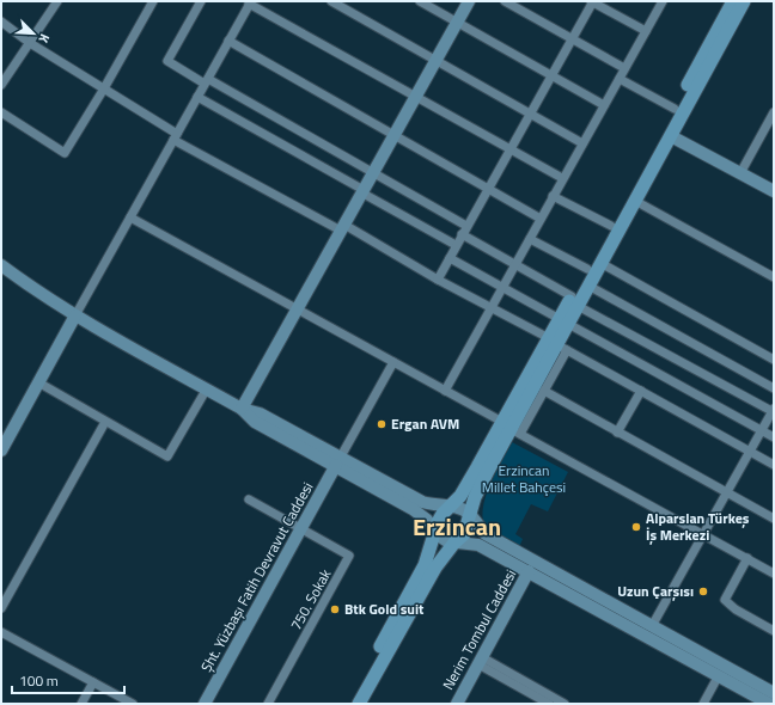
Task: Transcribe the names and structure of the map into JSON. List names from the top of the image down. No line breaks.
{"streets":{"main road":["Şht. Yüzbaşı Fatih Devravut Caddesi","Nerim Tombul Caddesi"],"street":["750. Sokak"]},"crossings":[["Şht. Yüzbaşı Fatih Devravut Caddesi","750. Sokak"]],"districts":["Erzincan"],"parks":["Erzincan Millet Bahçesi"],"places":["Ergan AVM","Alparslan Türkeş İş Merkezi","Uzun Çarşısı","Btk Gold suit"],"scale_bar":"100 m","north":"bottom right"}
